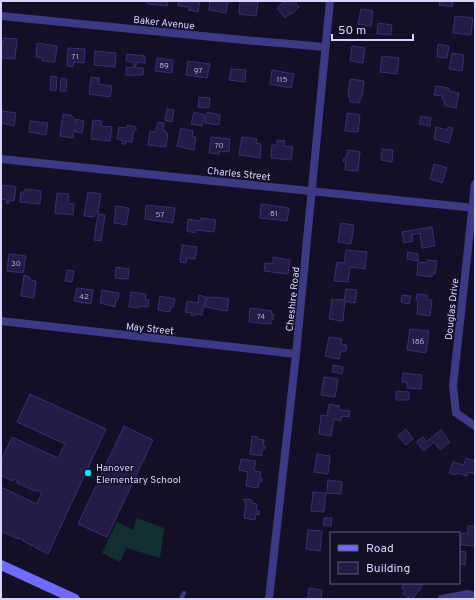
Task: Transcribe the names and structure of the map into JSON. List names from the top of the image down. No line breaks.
{"streets":{"street":["Baker Avenue","Charles Street","Cheshire Road","Douglas Drive","May Street"]},"crossings":[["Baker Avenue","Cheshire Road"],["Charles Street","Cheshire Road"],["Charles Street","Douglas Drive"],["Cheshire Road","May Street"]],"places":["Hanover Elementary School"],"house_numbers":["71","89","97","115","70","81","57","30","42","74","186"],"legend":["Road","Building"],"scale_bar":"50 m"}
